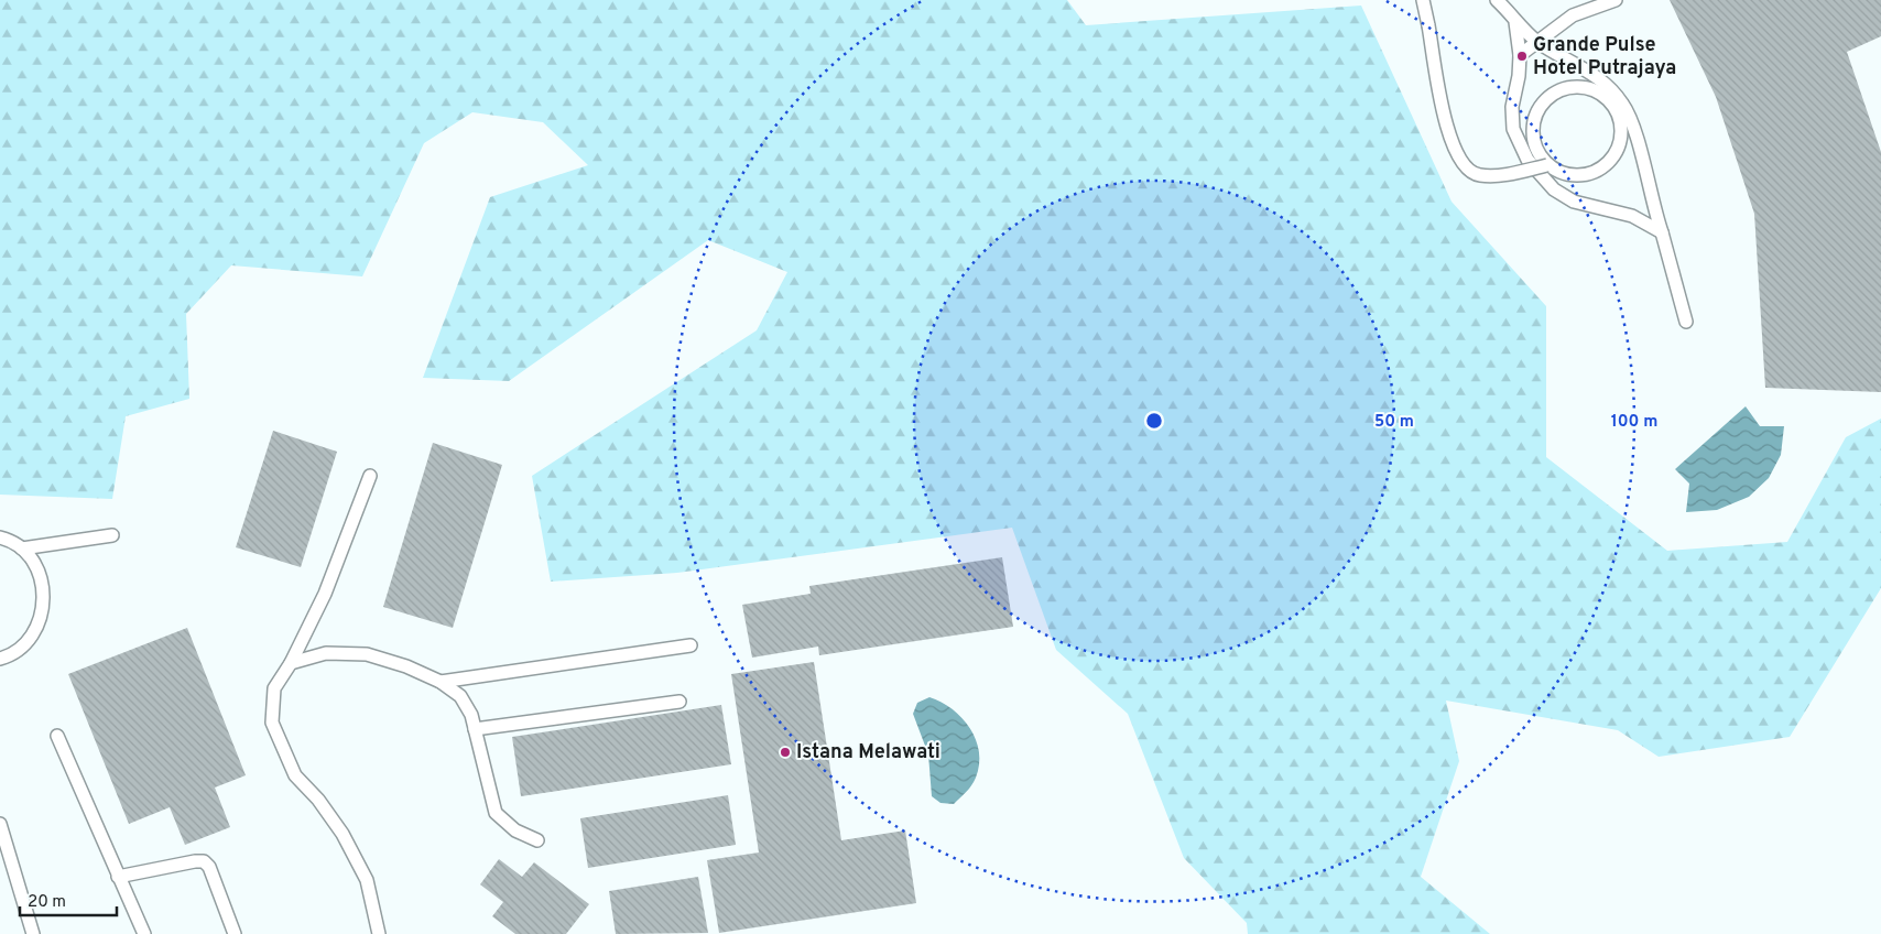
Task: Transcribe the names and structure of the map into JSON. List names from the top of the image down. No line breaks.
{"places":["Grande Pulse Hotel Putrajaya","Istana Melawati"],"scale_bar":"20 m","rings":["50 m","100 m"]}
